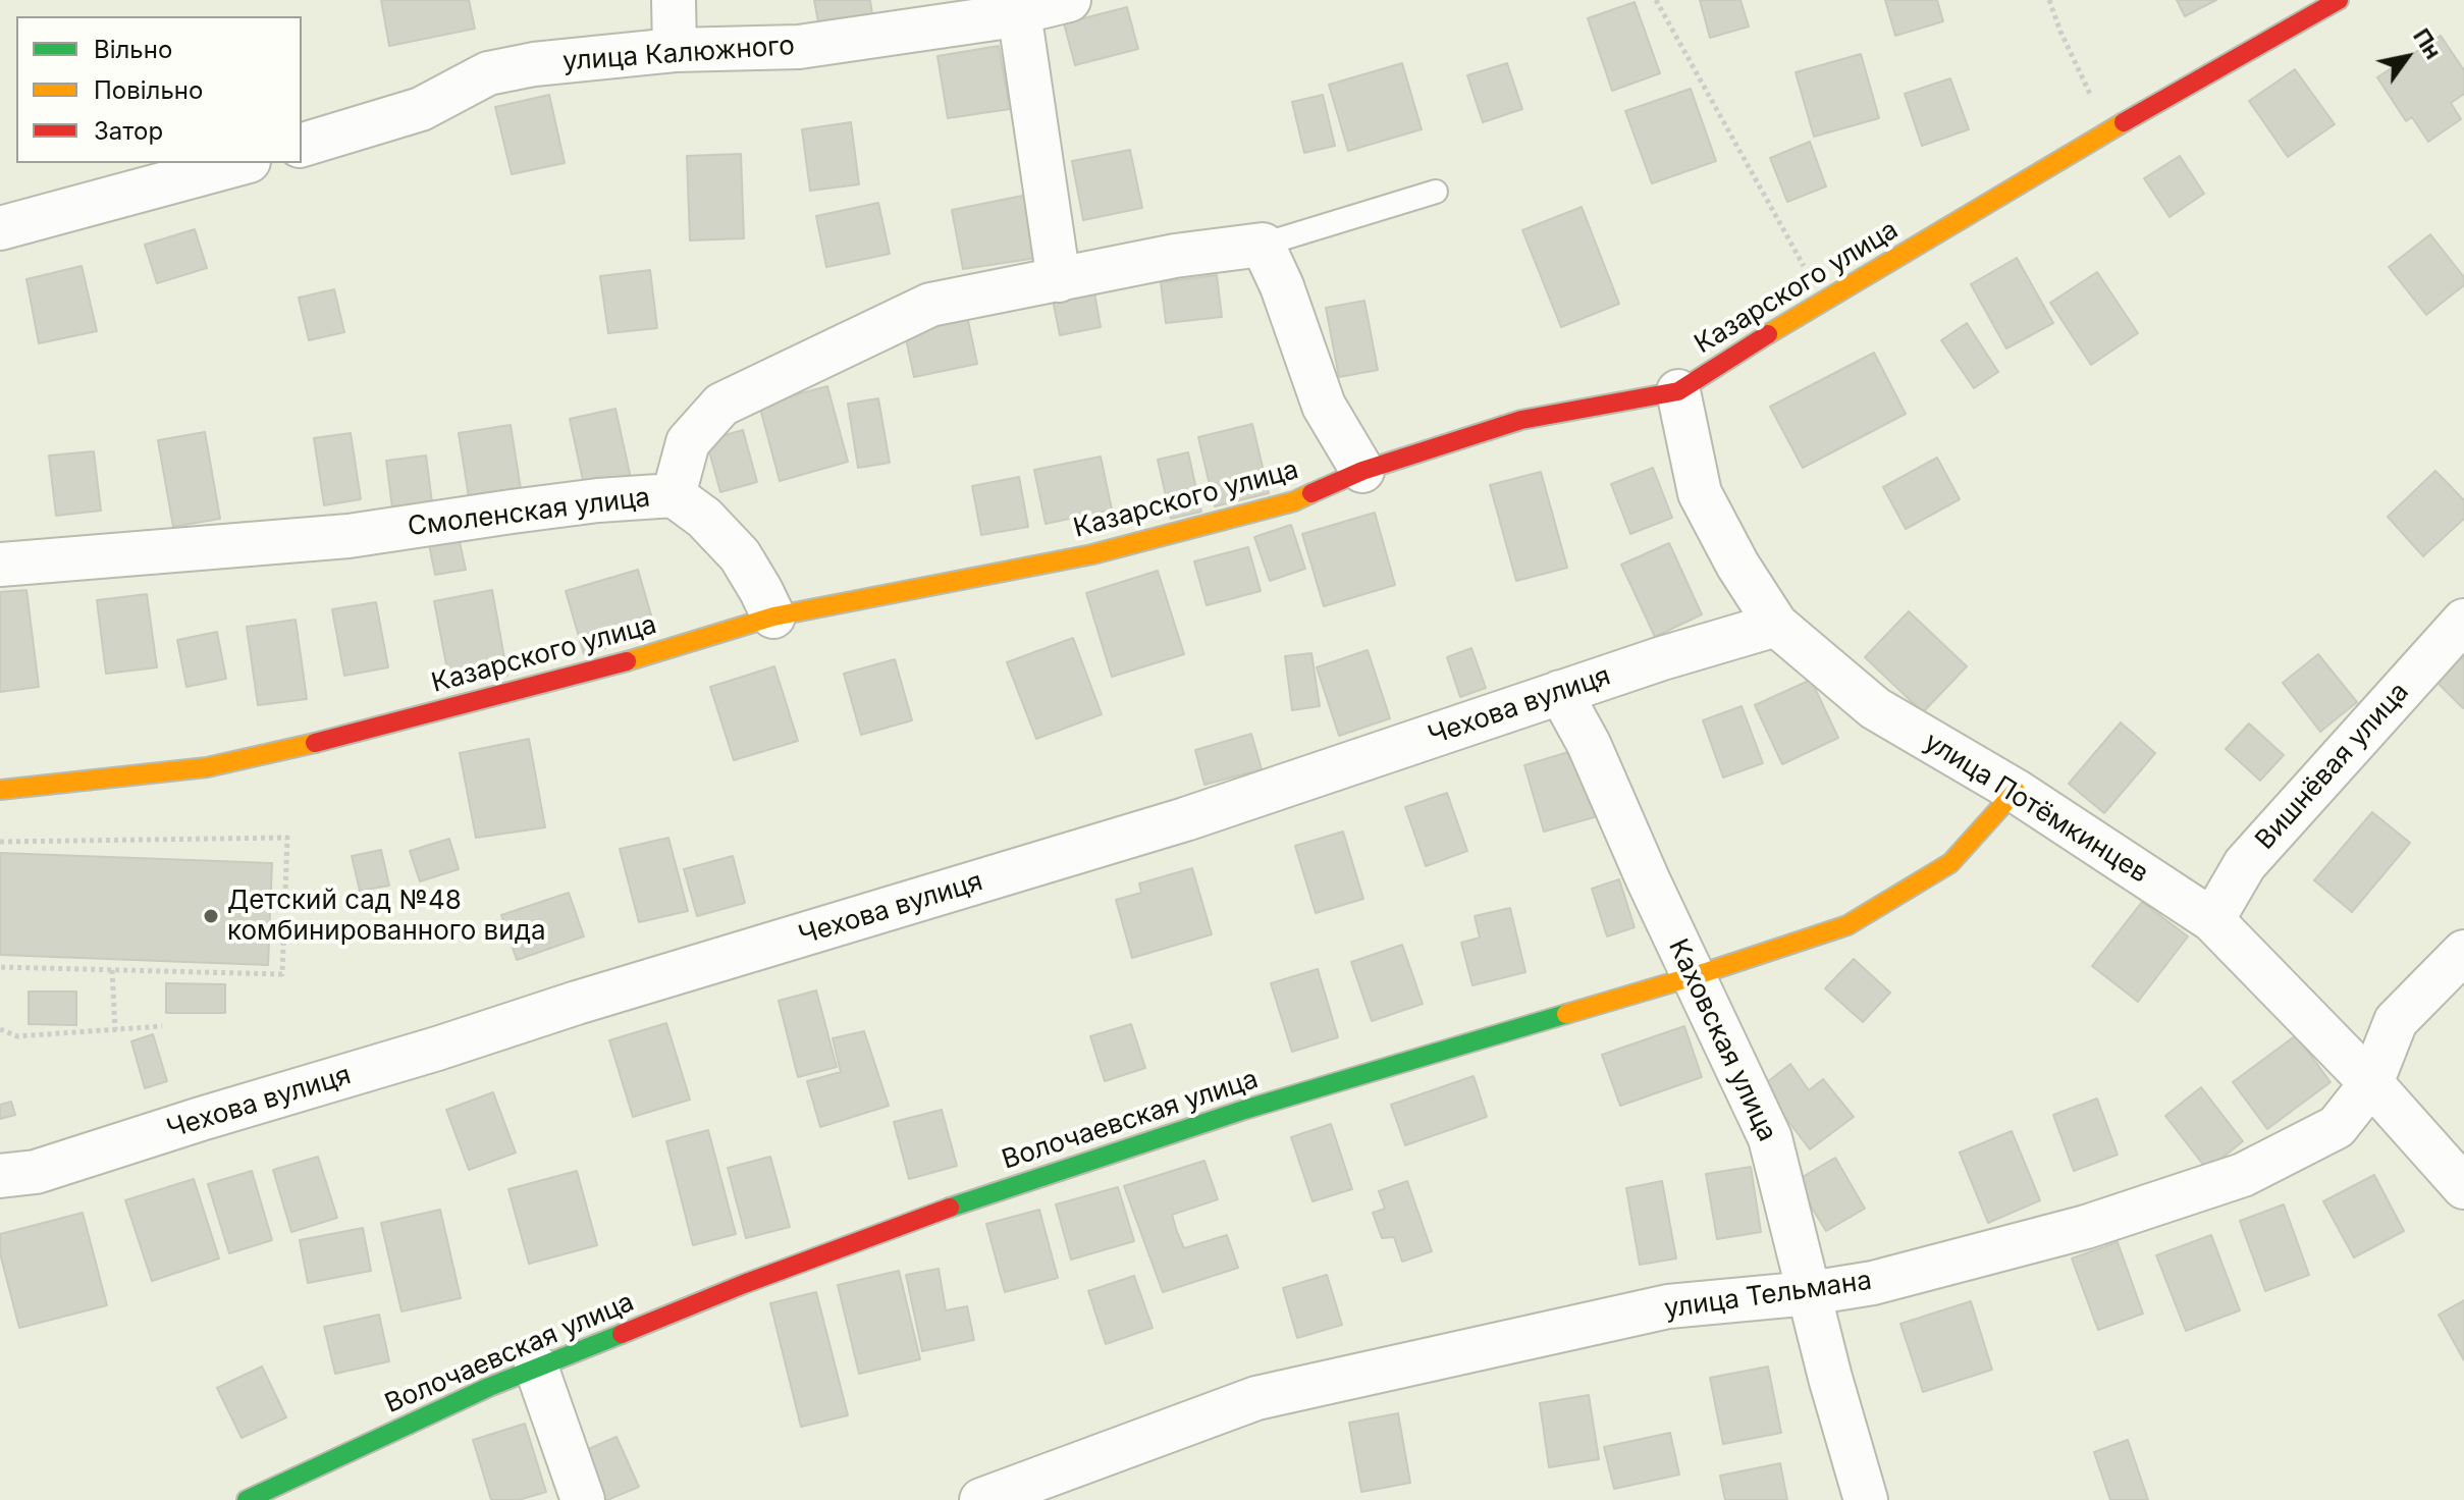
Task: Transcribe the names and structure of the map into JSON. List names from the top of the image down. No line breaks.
{"streets":{"street":["улица Калюжного","Казарского улица","Смоленская улица","Чехова вулиця","Вишнёвая улица","улица Потёмкинцев","Каховская улица","Волочаевская улица","улица Тельмана"]},"crossings":[["Казарского улица","улица Потёмкинцев"],["Чехова вулиця","улица Потёмкинцев"],["Чехова вулиця","Каховская улица"],["Вишнёвая улица","улица Потёмкинцев"],["улица Потёмкинцев","Волочаевская улица"],["улица Потёмкинцев","улица Тельмана"],["Каховская улица","Волочаевская улица"],["Каховская улица","улица Тельмана"]],"places":["Детский сад №48 комбинированного вида"],"legend":["Вільно","Повільно","Затор"],"north":"top right"}
